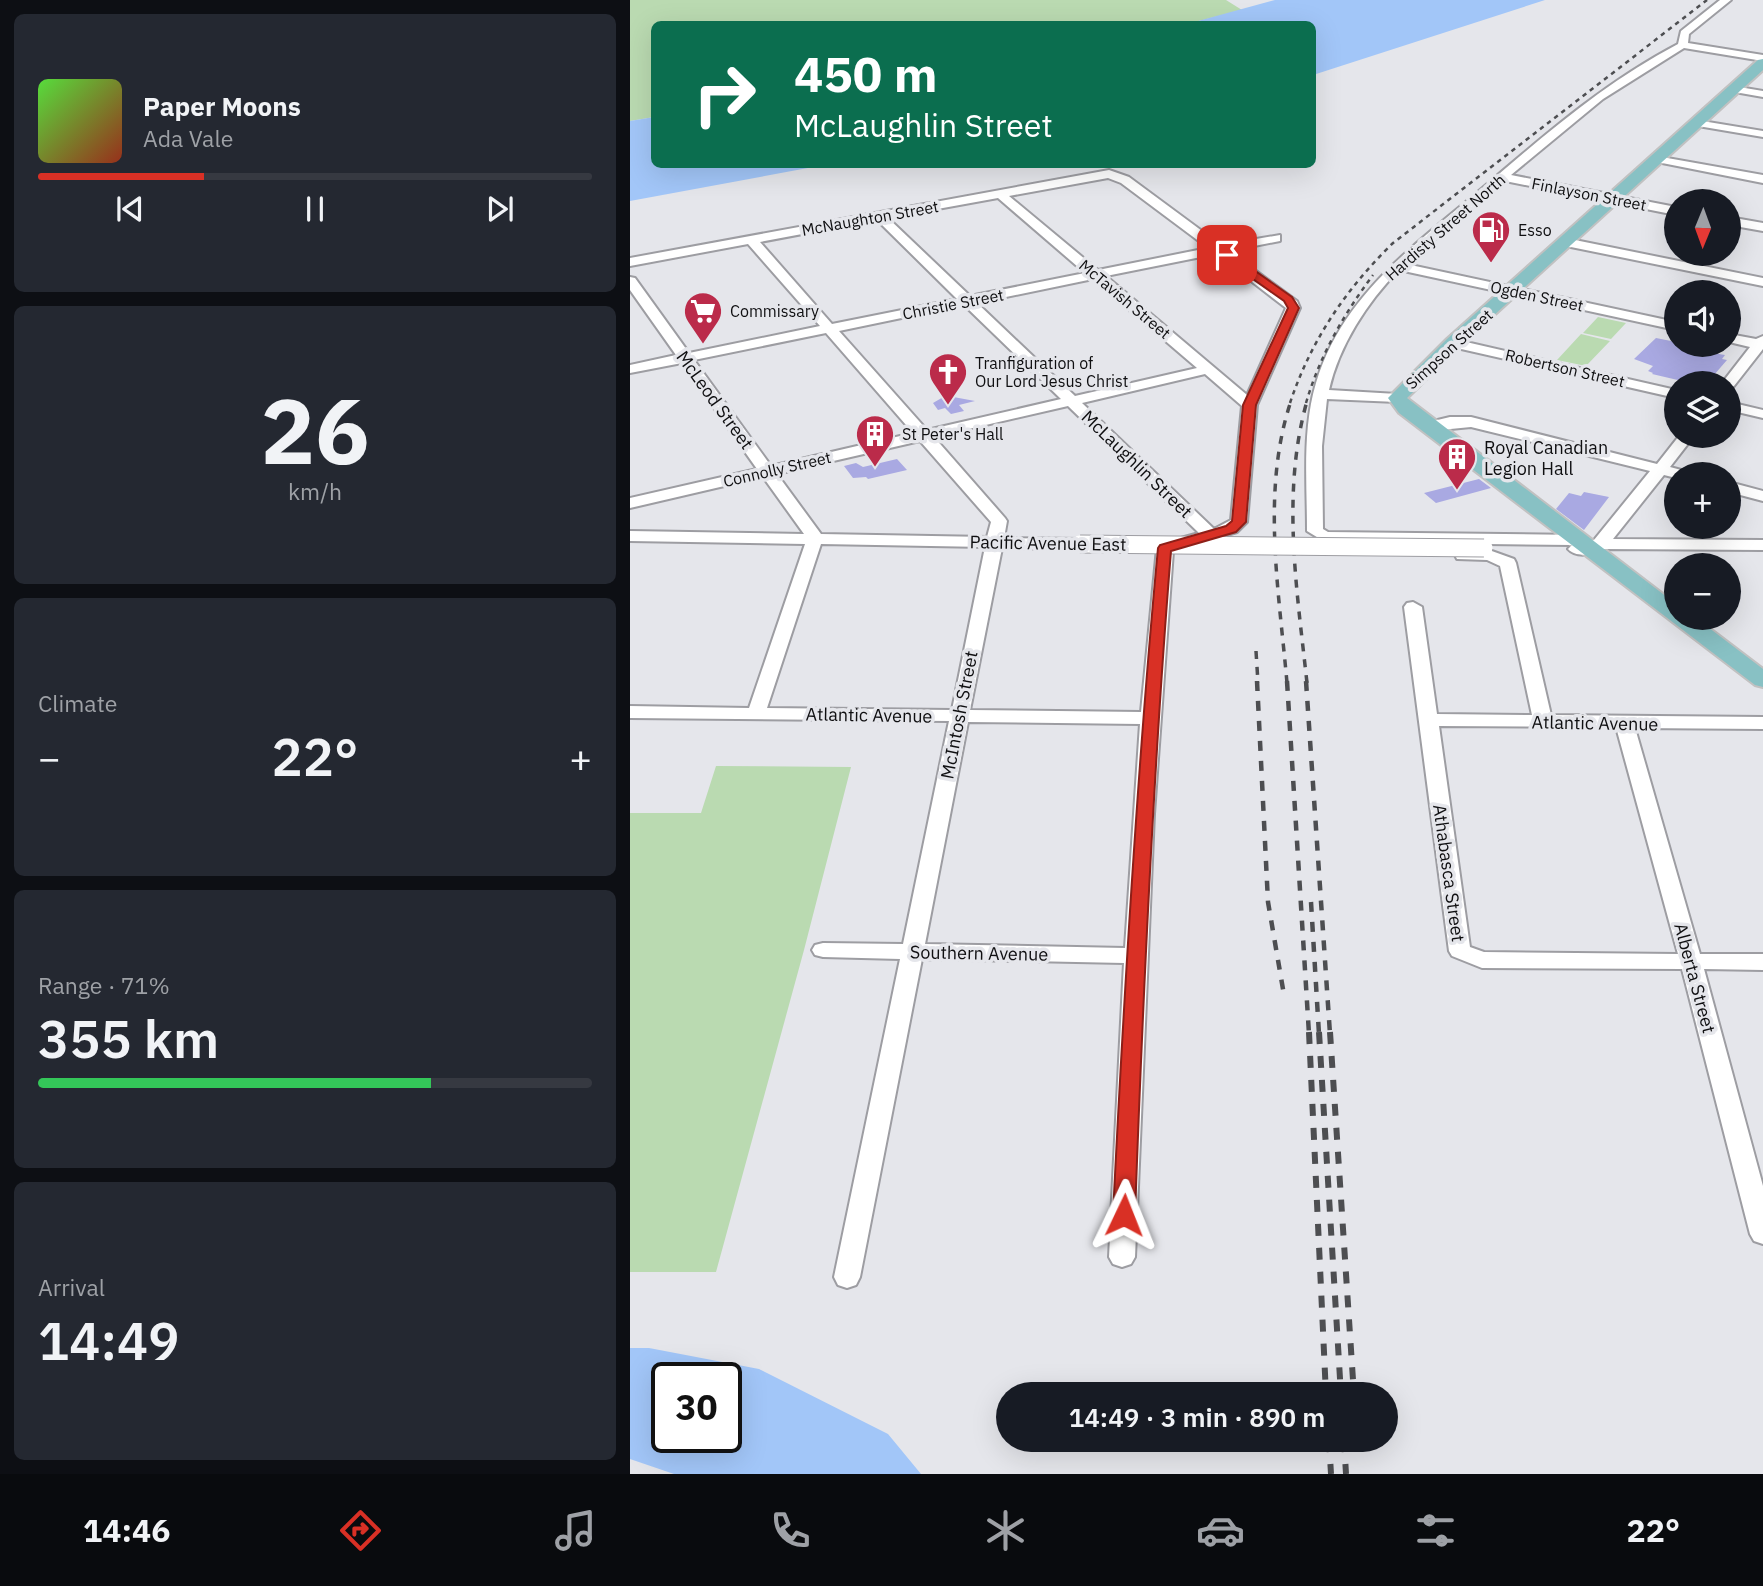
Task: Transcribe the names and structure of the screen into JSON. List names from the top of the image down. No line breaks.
{"streets":{"main road":["Simpson Street"],"street":["Finlayson Street","McNaughton Street","Hardisty Street North","Ogden Street","McTavish Street","Christie Street","Robertson Street","McLeod Street","McLaughlin Street","Connolly Street","Pacific Avenue East","Atlantic Avenue","McIntosh Street","Athabasca Street","Southern Avenue","Alberta Street"]},"crossings":[["Finlayson Street","Hardisty Street North"],["Finlayson Street","Simpson Street"],["McNaughton Street","McTavish Street"],["McNaughton Street","Christie Street"],["McNaughton Street","McLaughlin Street"],["McNaughton Street","McIntosh Street"],["Hardisty Street North","Ogden Street"],["Hardisty Street North","Simpson Street"],["Hardisty Street North","Pacific Avenue East"],["Ogden Street","Simpson Street"],["McTavish Street","Christie Street"],["McTavish Street","Connolly Street"],["Christie Street","McLeod Street"],["Christie Street","McLaughlin Street"],["Christie Street","McIntosh Street"],["Simpson Street","Robertson Street"],["Simpson Street","Pacific Avenue East"],["McLeod Street","Connolly Street"],["McLeod Street","Pacific Avenue East"],["McLaughlin Street","Connolly Street"],["McLaughlin Street","Atlantic Avenue"],["McLaughlin Street","Southern Avenue"],["Connolly Street","McIntosh Street"],["Pacific Avenue East","McIntosh Street"],["Atlantic Avenue","McIntosh Street"],["Atlantic Avenue","Athabasca Street"],["Atlantic Avenue","Alberta Street"],["McIntosh Street","Southern Avenue"],["Athabasca Street","Alberta Street"]],"places":{"fuel station":["Esso"],"supermarket":["Commissary"],"church":["Tranfiguration of Our Lord Jesus Christ"],"building":["St Peter's Hall","Royal Canadian Legion Hall"]},"north":"bottom","page":{"turn":["450 m","McLaughlin Street"],"song":["Paper Moons","Ada Vale"],"map_buttons":["+","−"],"tile":[["26","km/h"],"Climate",["Range · 71%","355 km"],["Arrival","14:49"]],"heat":["−","22°","+"],"limit":"30","trip":"14:49 · 3 min · 890 m","tabs":["14:46","22°"]}}
